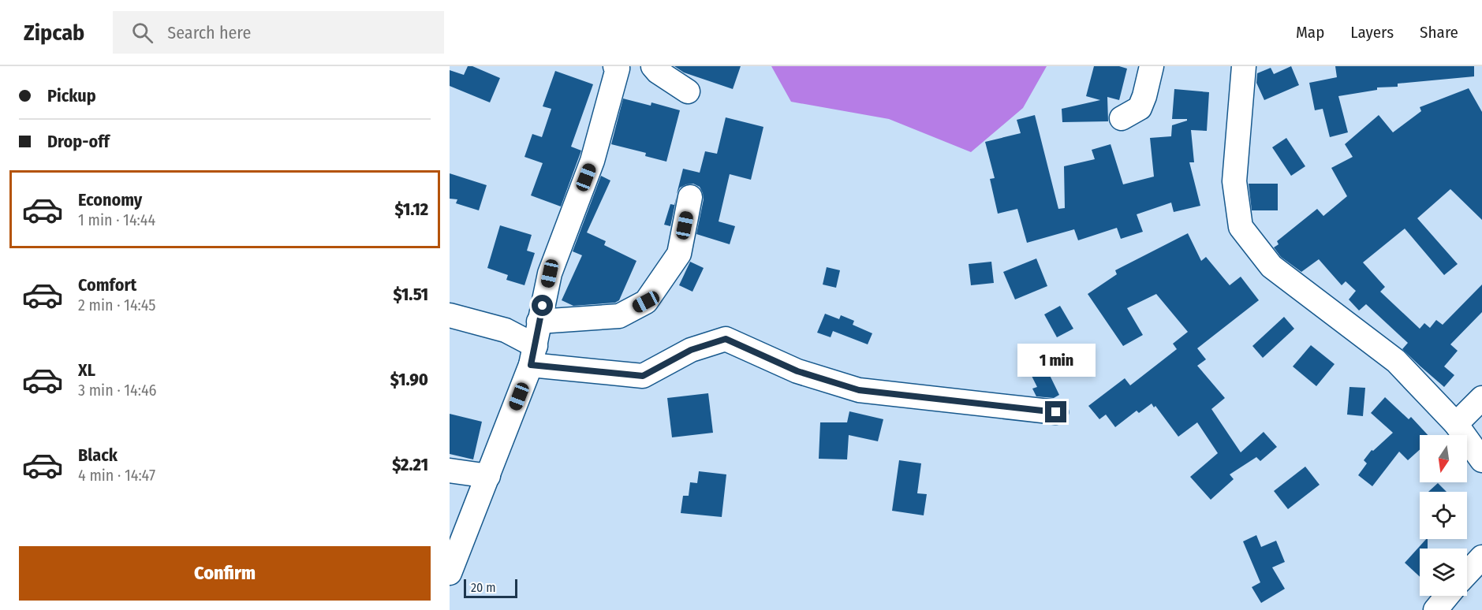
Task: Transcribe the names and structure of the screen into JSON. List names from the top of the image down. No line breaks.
{"scale_bar":"20 m","north":"bottom","page":{"header":"Zipcab","search":"Search here","nav":["Map","Layers","Share"],"banner":["Pickup","Drop-off"],"list":[{"name":"Economy","note":"1 min · 14:44","value":"$1.12"},{"name":"Comfort","note":"2 min · 14:45","value":"$1.51"},{"name":"XL","note":"3 min · 14:46","value":"$1.90"},{"name":"Black","note":"4 min · 14:47","value":"$2.21"}],"bubble":"1 min","buttons":"Confirm","scale":"20 m"}}
